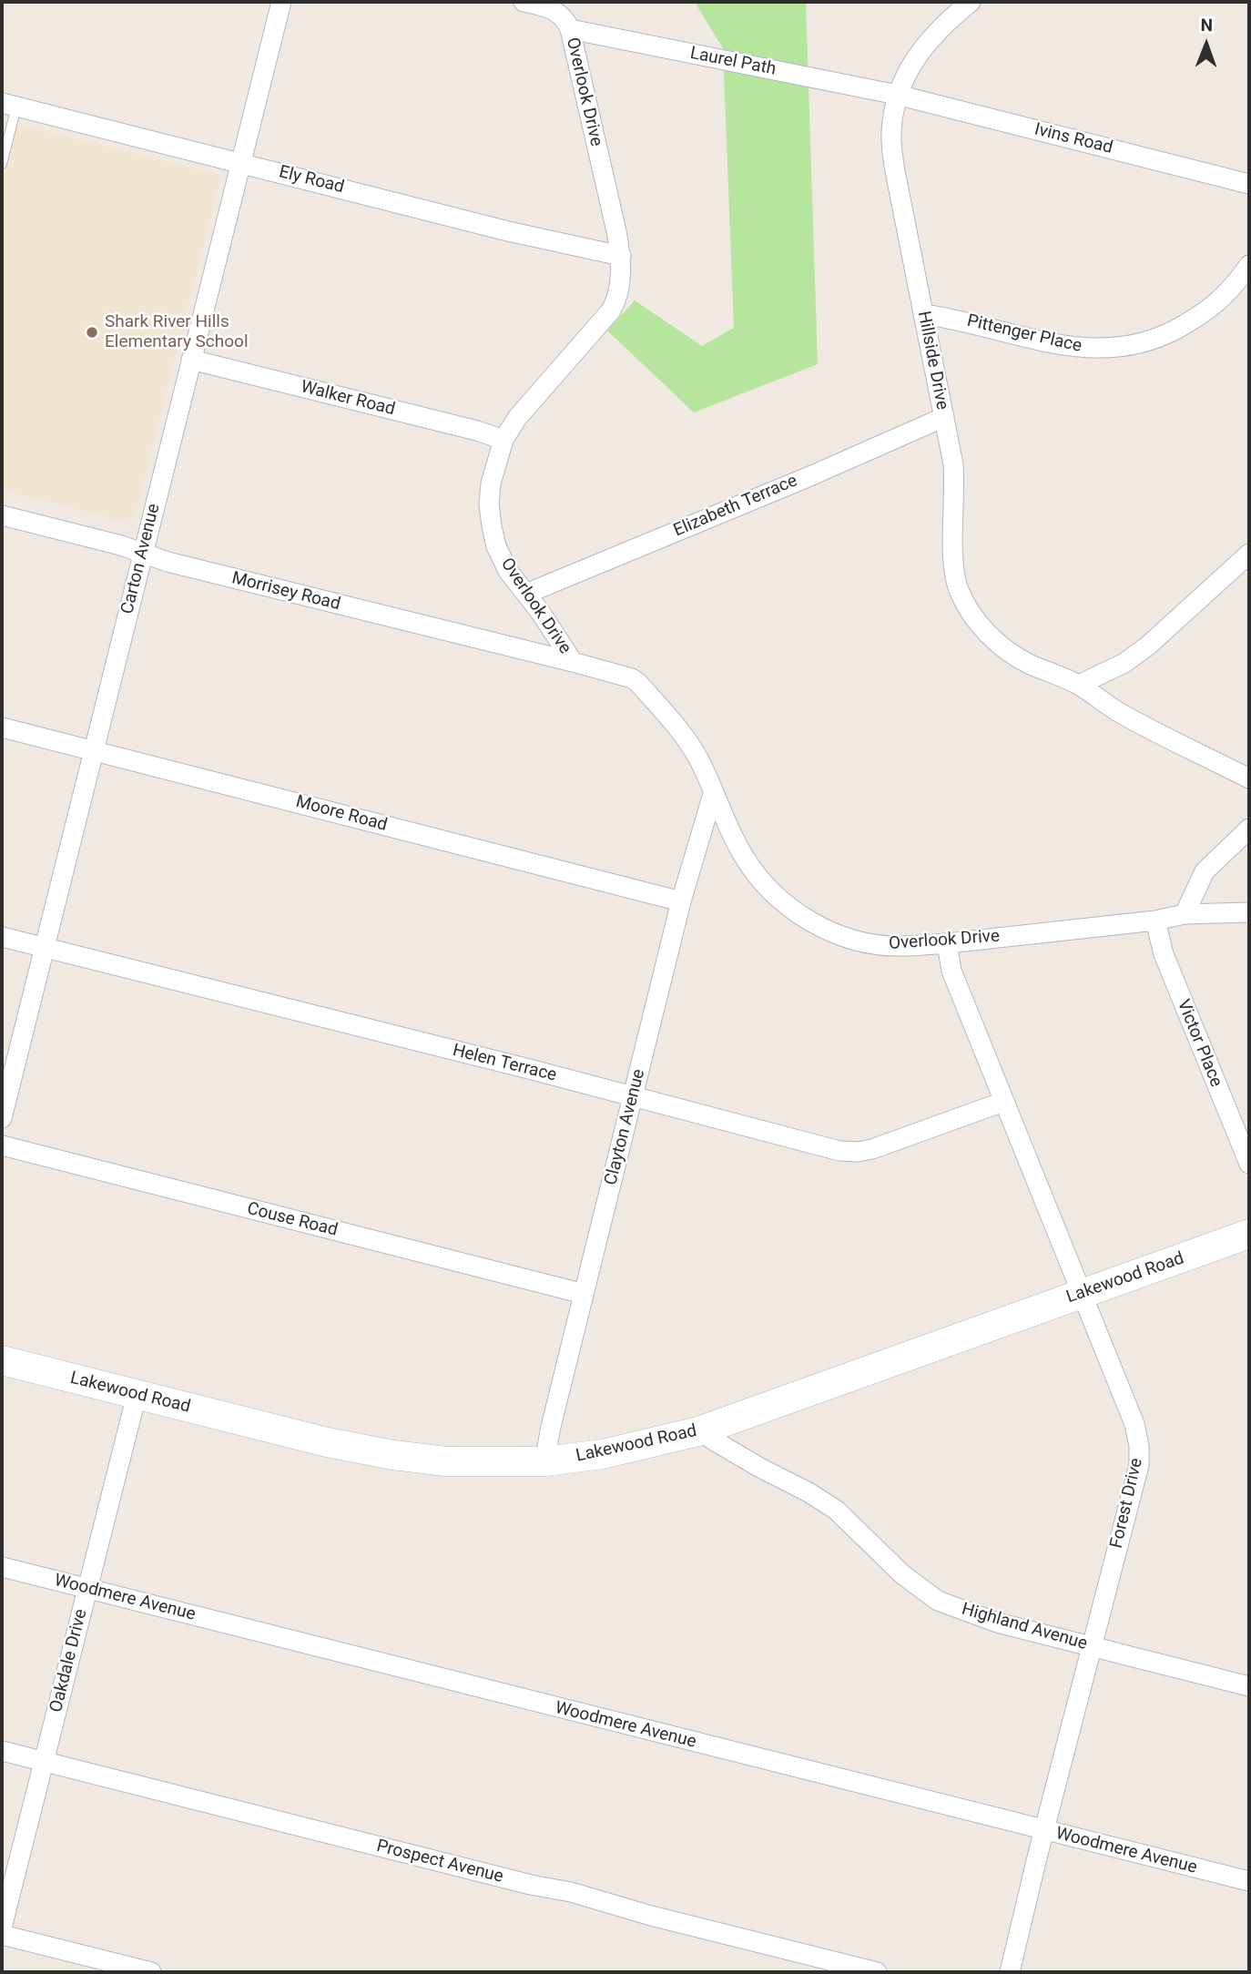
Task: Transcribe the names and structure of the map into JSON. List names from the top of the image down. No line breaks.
{"streets":{"street":["Laurel Path","Overlook Drive","Ivins Road","Ely Road","Pittenger Place","Hillside Drive","Walker Road","Elizabeth Terrace","Carton Avenue","Morrisey Road","Moore Road","Victor Place","Helen Terrace","Clayton Avenue","Couse Road","Lakewood Road","Forest Drive","Woodmere Avenue","Highland Avenue","Oakdale Drive","Prospect Avenue"]},"crossings":[["Laurel Path","Overlook Drive"],["Laurel Path","Ivins Road"],["Laurel Path","Hillside Drive"],["Overlook Drive","Ely Road"],["Overlook Drive","Walker Road"],["Overlook Drive","Elizabeth Terrace"],["Overlook Drive","Morrisey Road"],["Overlook Drive","Victor Place"],["Overlook Drive","Clayton Avenue"],["Overlook Drive","Forest Drive"],["Ivins Road","Hillside Drive"],["Ely Road","Carton Avenue"],["Pittenger Place","Hillside Drive"],["Hillside Drive","Elizabeth Terrace"],["Walker Road","Carton Avenue"],["Carton Avenue","Morrisey Road"],["Carton Avenue","Moore Road"],["Carton Avenue","Helen Terrace"],["Moore Road","Clayton Avenue"],["Helen Terrace","Clayton Avenue"],["Helen Terrace","Forest Drive"],["Clayton Avenue","Couse Road"],["Clayton Avenue","Lakewood Road"],["Lakewood Road","Forest Drive"],["Lakewood Road","Highland Avenue"],["Lakewood Road","Oakdale Drive"],["Forest Drive","Woodmere Avenue"],["Forest Drive","Highland Avenue"],["Woodmere Avenue","Oakdale Drive"],["Oakdale Drive","Prospect Avenue"]],"places":["Shark River Hills Elementary School"],"north":"top"}
